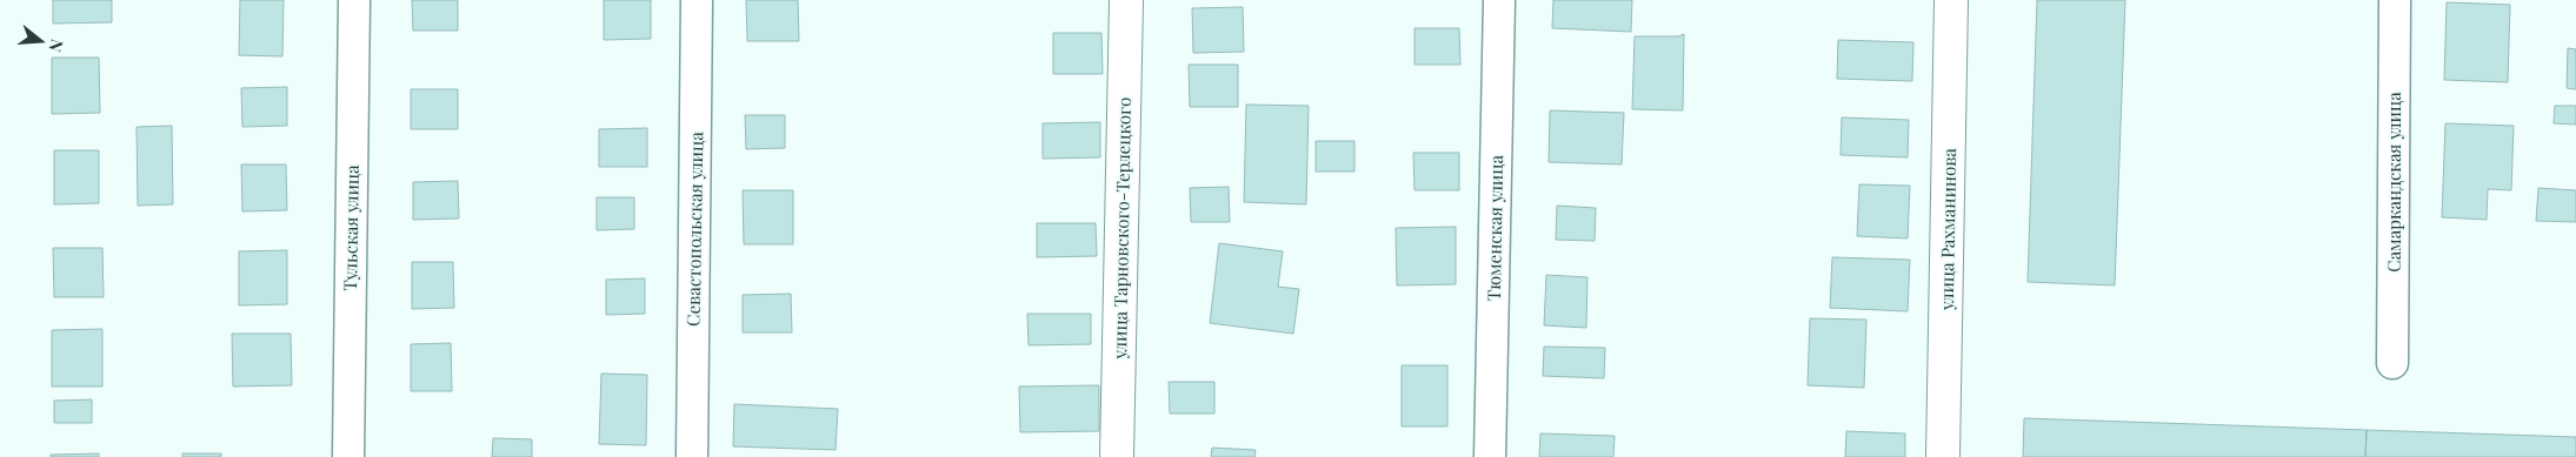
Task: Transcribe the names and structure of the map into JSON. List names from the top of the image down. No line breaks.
{"streets":{"street":["Самаркандская улица","Тульская улица","улица Тарновского-Терлецкого","Тюменская улица","Севастопольская улица","улица Рахманинова"]},"north":"right"}
